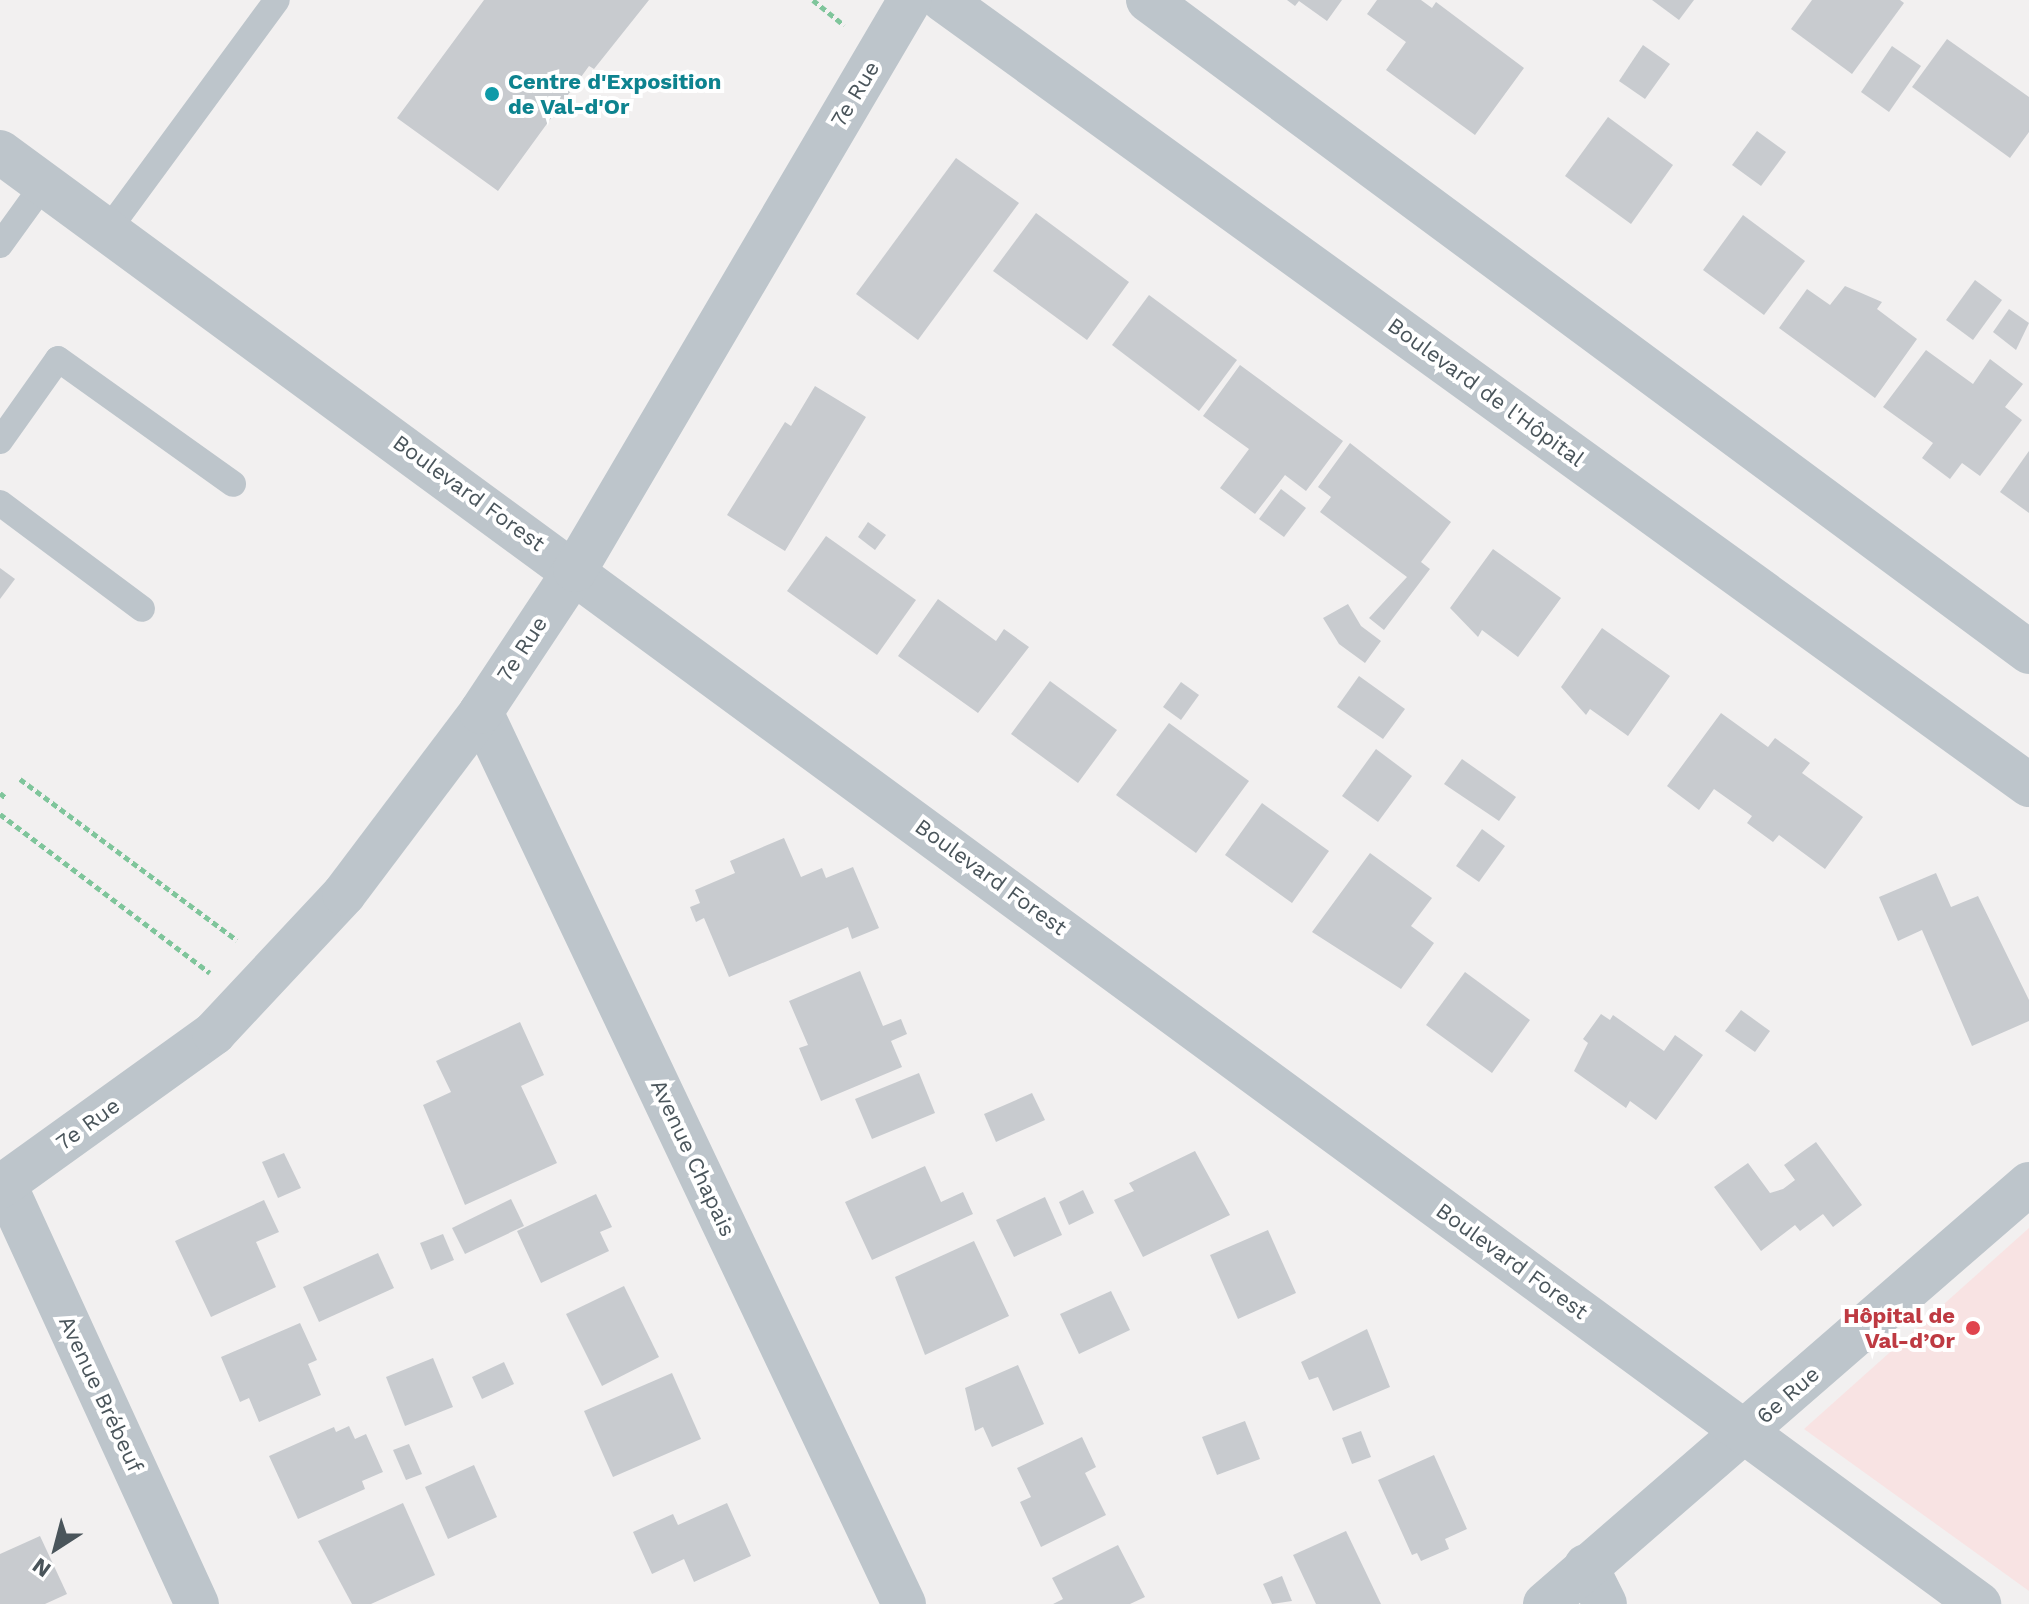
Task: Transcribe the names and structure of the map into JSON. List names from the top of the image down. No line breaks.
{"streets":{"street":["7e Rue","Boulevard de l'Hôpital","Boulevard Forest","Avenue Chapais","Avenue Brébeuf","6e Rue"]},"crossings":[["7e Rue","Boulevard Forest"],["7e Rue","Avenue Chapais"],["7e Rue","Avenue Brébeuf"],["Boulevard Forest","6e Rue"]],"places":["Centre d'Exposition de Val-d'Or","Hôpital de Val-d’Or"],"north":"bottom left"}
